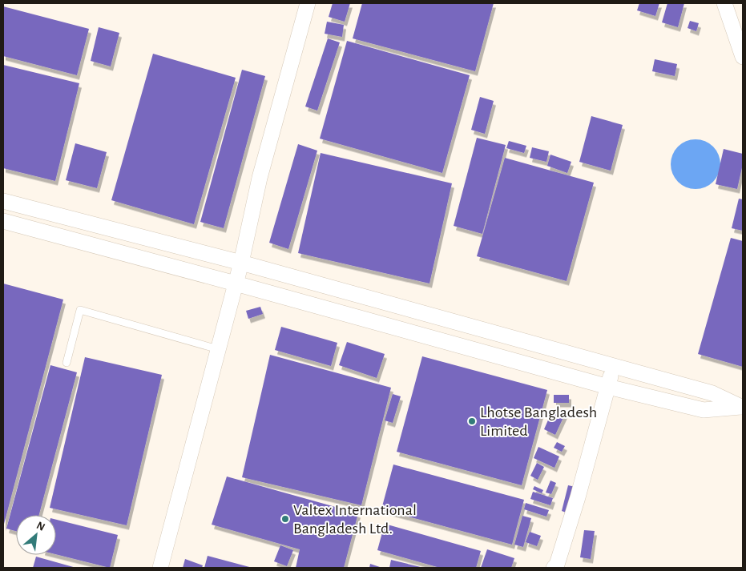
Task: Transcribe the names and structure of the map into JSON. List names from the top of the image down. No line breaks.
{"places":["Lhotse Bangladesh Limited","Valtex International Bangladesh Ltd."],"north":"top right"}
